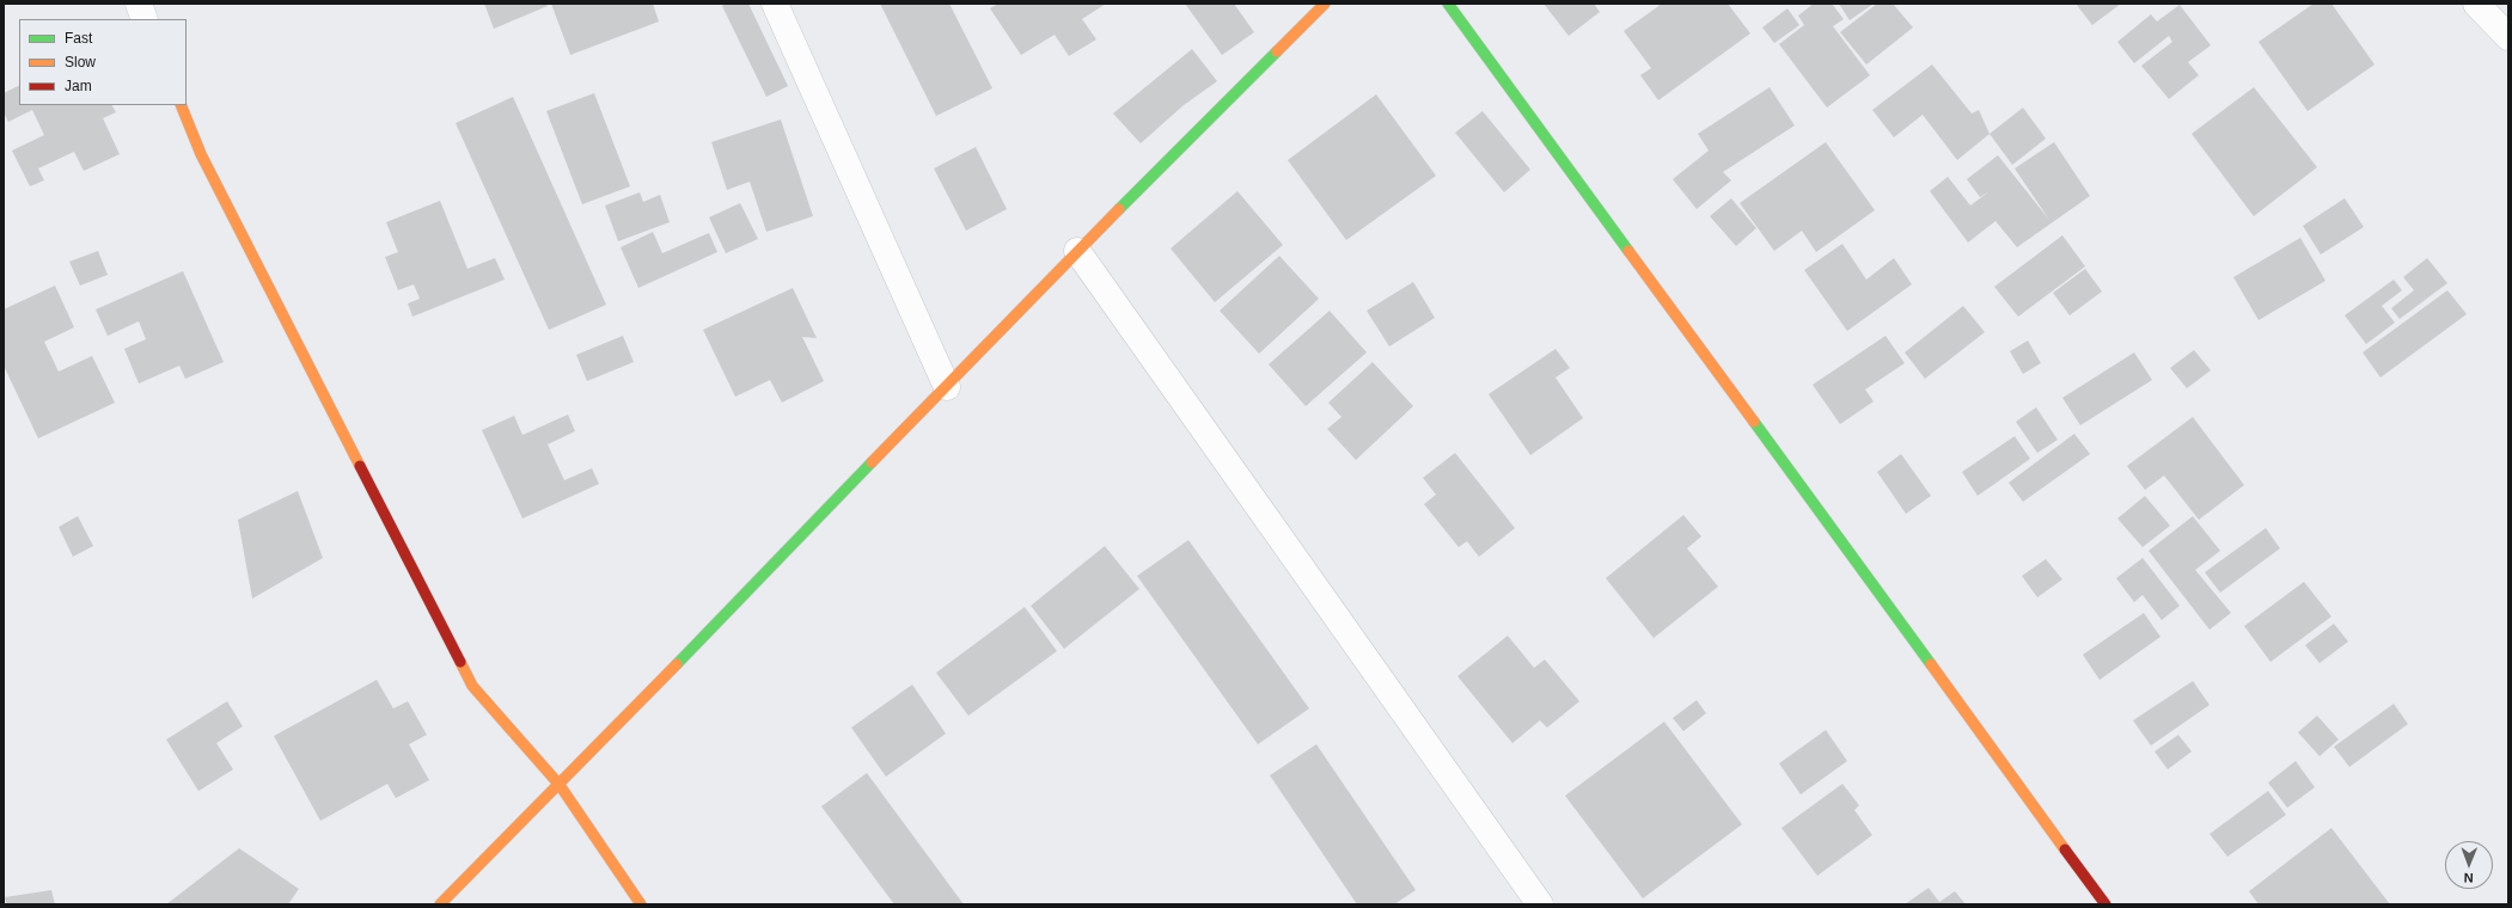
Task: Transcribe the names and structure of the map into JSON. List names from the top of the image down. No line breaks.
{"legend":["Fast","Slow","Jam"],"north":"bottom"}
